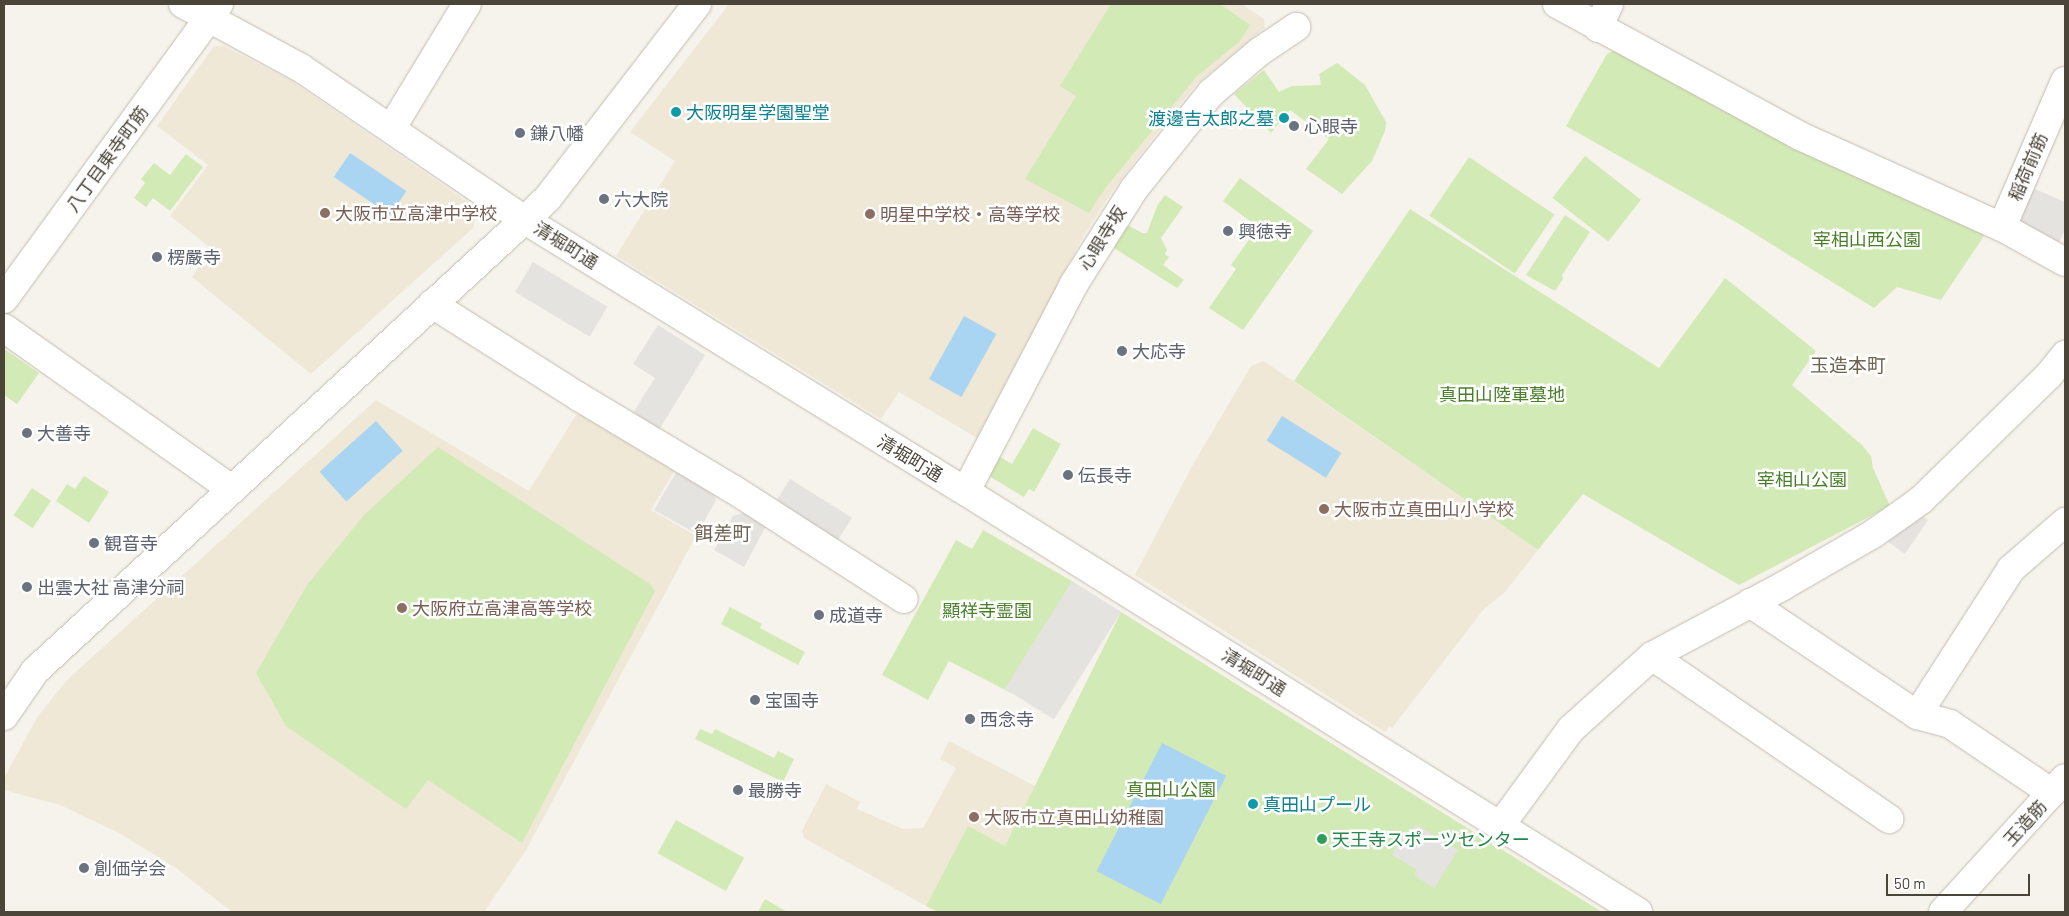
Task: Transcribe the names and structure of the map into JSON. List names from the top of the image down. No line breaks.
{"streets":{"street":["八丁目東寺町筋","稲荷前筋","心眼寺坂","清堀町通","玉造筋"]},"crossings":[["八丁目東寺町筋","清堀町通"],["心眼寺坂","清堀町通"]],"districts":["玉造本町","餌差町"],"parks":["宰相山西公園","真田山陸軍墓地","宰相山公園","顯祥寺霊園","真田山公園"],"places":["大阪明星学園聖堂","渡邊吉太郎之墓","心眼寺","鎌八幡","六大院","大阪市立高津中学校","明星中学校・高等学校","興徳寺","楞嚴寺","大応寺","大善寺","伝長寺","大阪市立真田山小学校","観音寺","出雲大社 高津分祠","大阪府立高津高等学校","成道寺","宝国寺","西念寺","最勝寺","真田山プール","大阪市立真田山幼稚園","天王寺スポーツセンター","創価学会"],"scale_bar":"50 m"}
